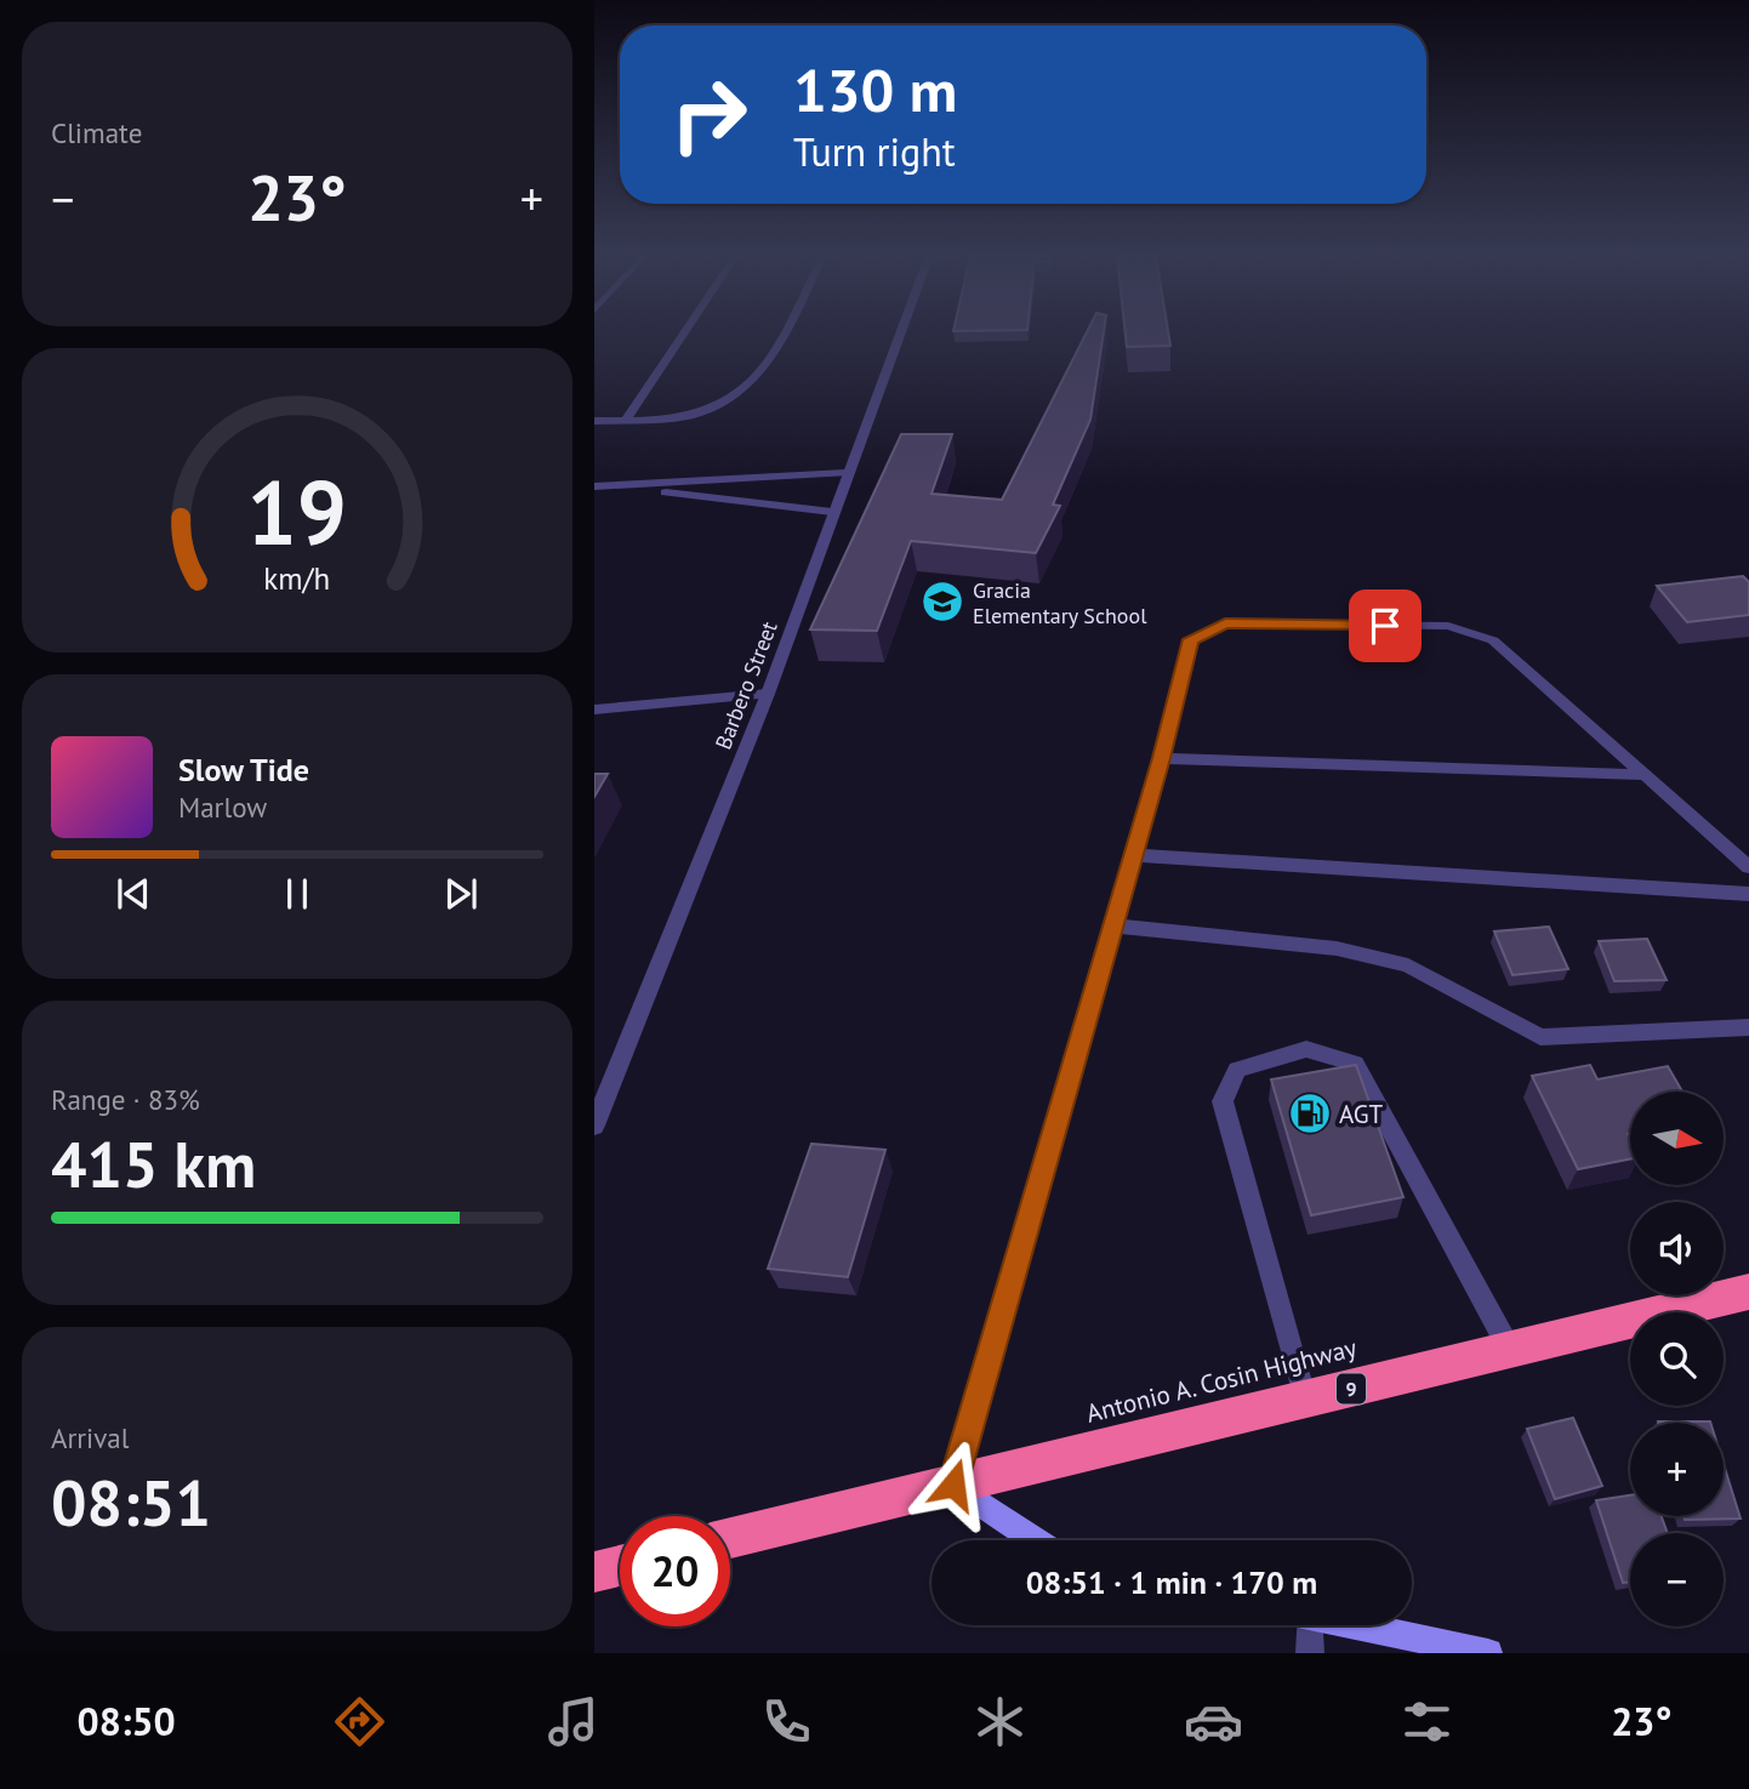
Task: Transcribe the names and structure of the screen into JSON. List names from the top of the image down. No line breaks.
{"streets":{"highway":["Antonio A. Cosin Highway","9"],"street":["Barbero Street"]},"places":{"school or university":["Gracia Elementary School"],"fuel station":["AGT"]},"north":"right","page":{"tile":["Climate",["Range · 83%","415 km"],["Arrival","08:51"]],"turn":["130 m","Turn right"],"heat":["−","23°","+"],"song":["Slow Tide","Marlow"],"map_buttons":["+","−"],"limit":"20","trip":"08:51 · 1 min · 170 m","tabs":["08:50","23°"],"gauge":["19","km/h"]}}
